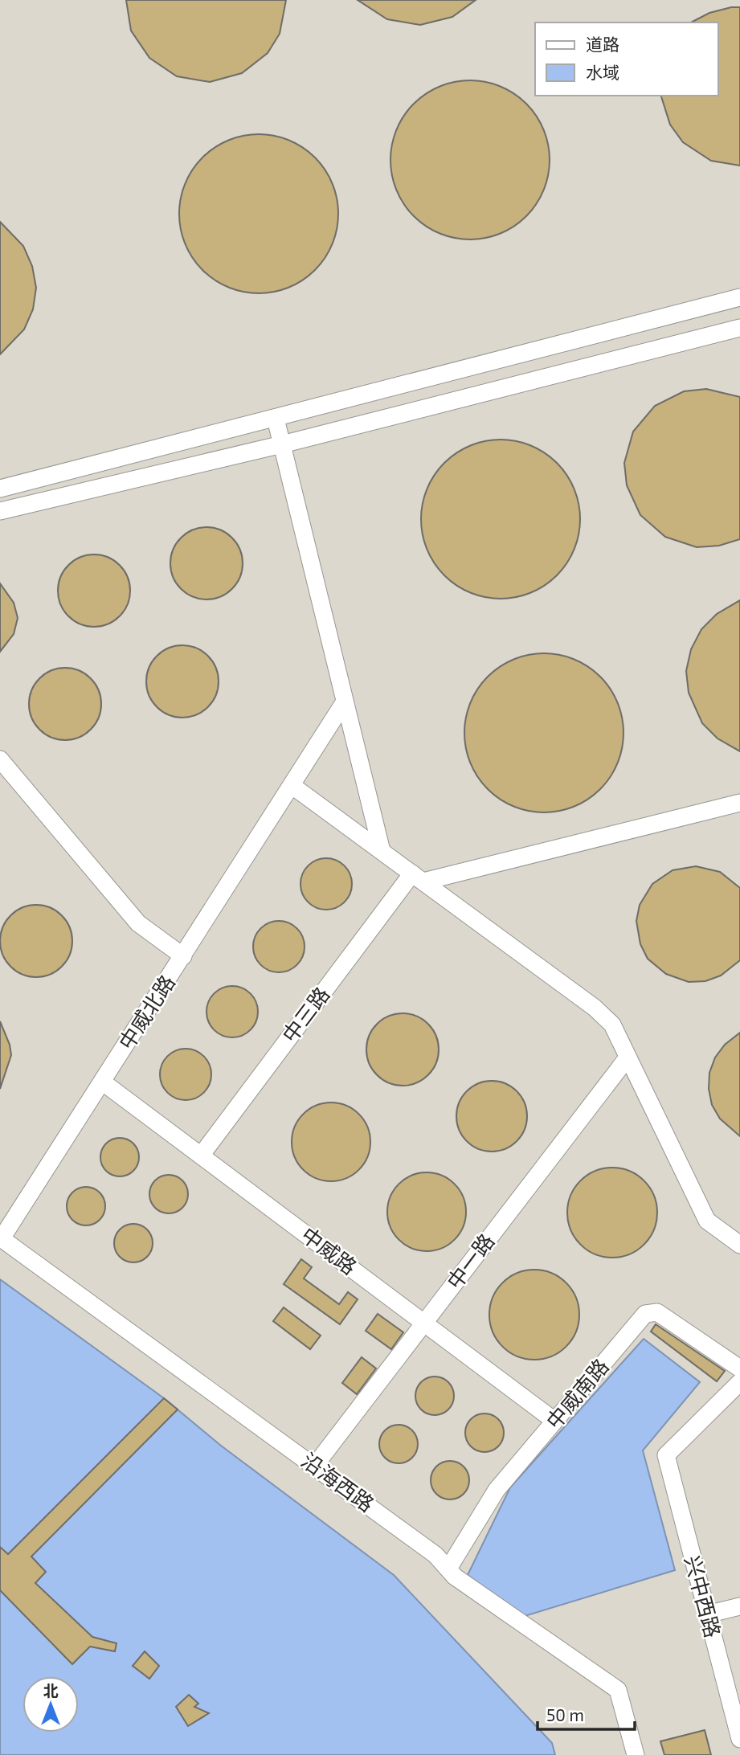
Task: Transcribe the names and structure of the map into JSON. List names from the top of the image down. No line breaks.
{"streets":{"lane":["中威北路","中三路","中威路","中一路","中威南路","沿海西路","兴中西路"]},"crossings":[["中威北路","中威路"],["中威北路","沿海西路"],["中三路","中威路"],["中威路","中一路"],["中威路","中威南路"],["中一路","沿海西路"],["中威南路","沿海西路"]],"legend":["道路","水域"],"scale_bar":"50 m","north":"top"}
